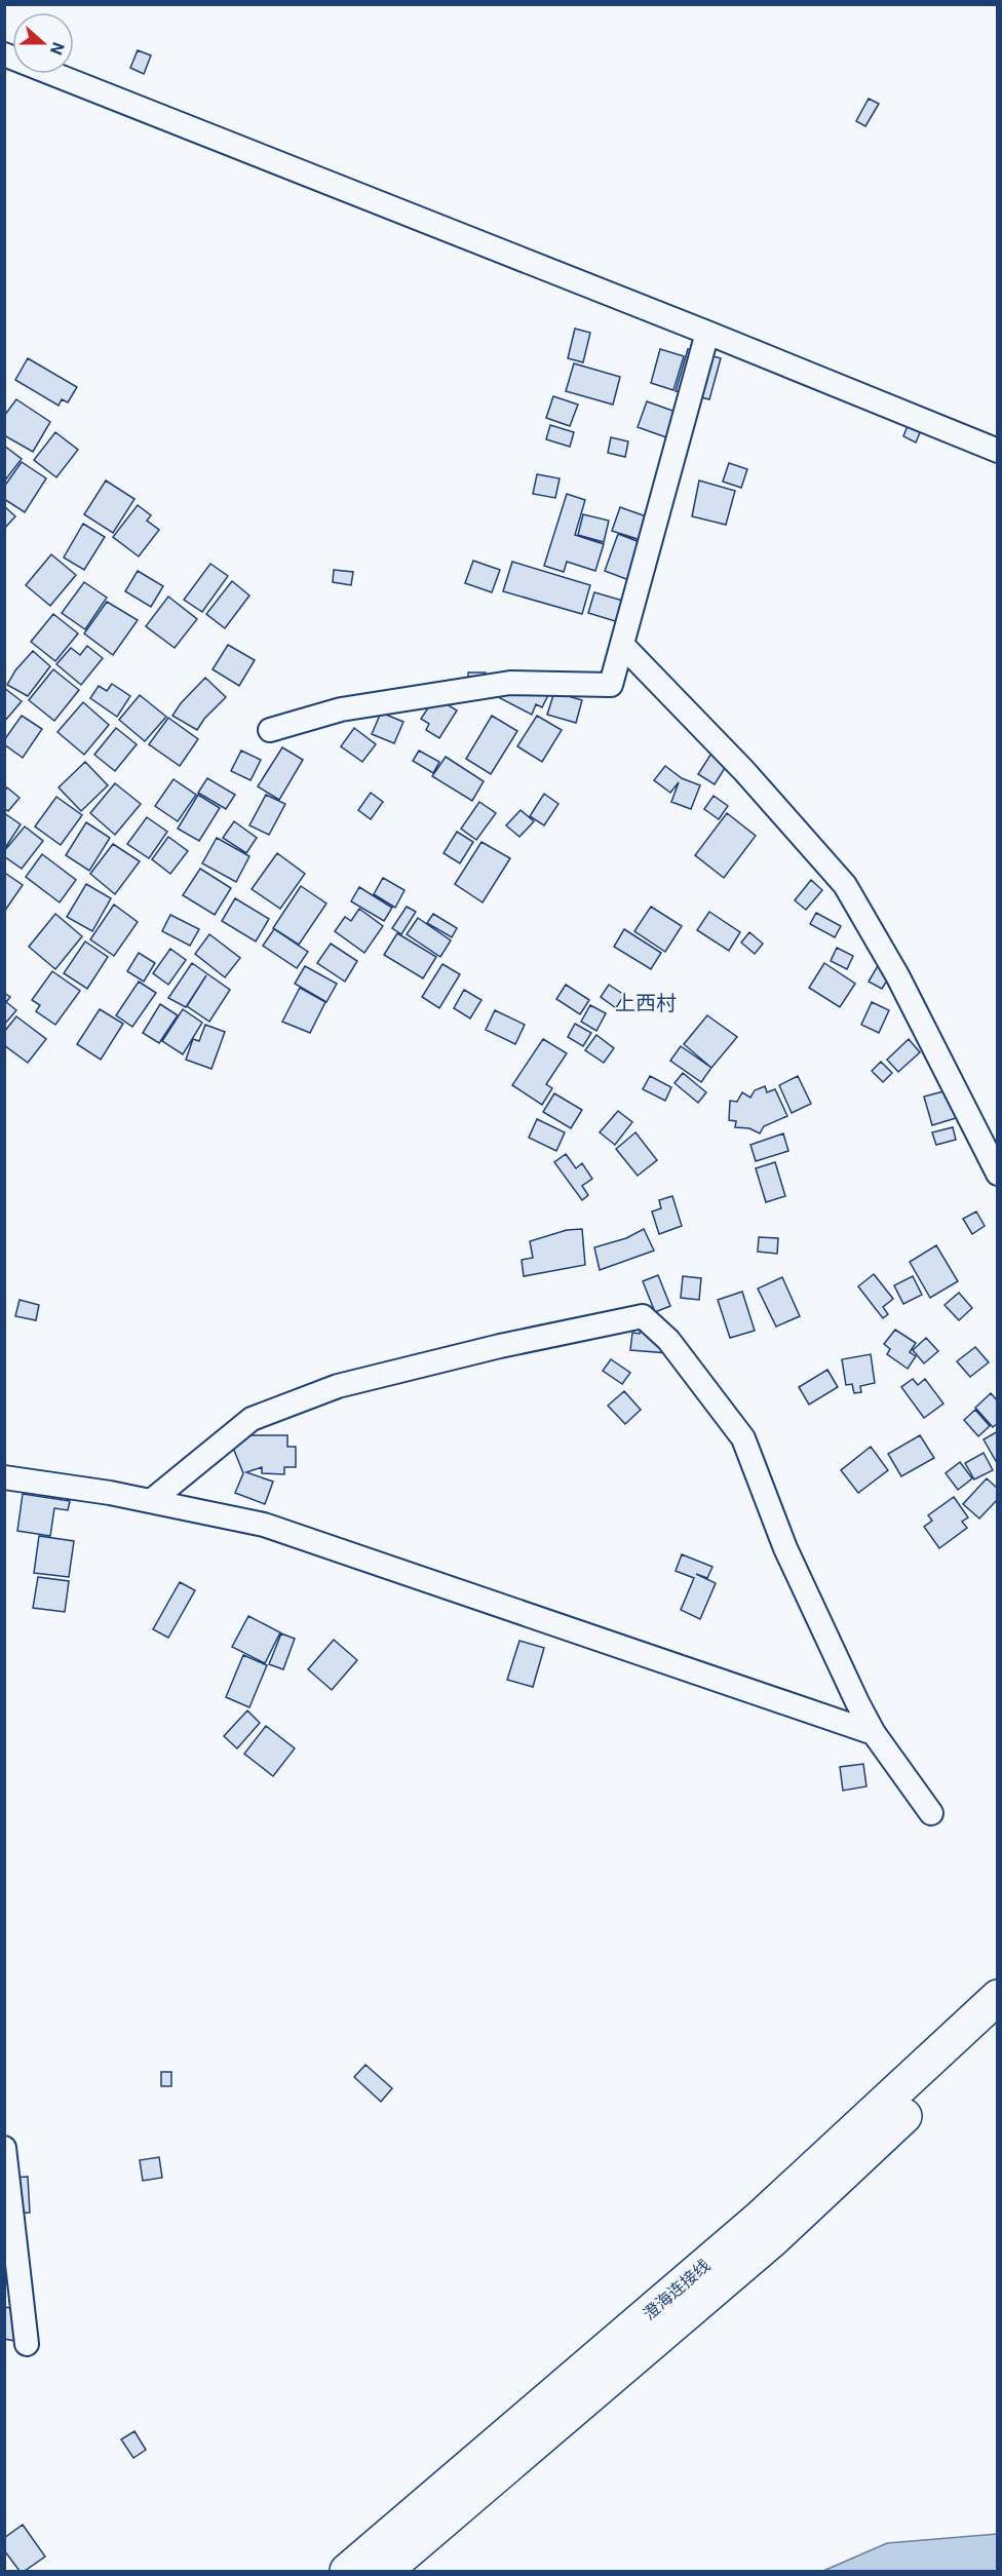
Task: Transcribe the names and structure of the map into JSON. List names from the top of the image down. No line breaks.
{"streets":{"highway":["澄海连接线"]},"districts":["上西村"],"north":"right"}
